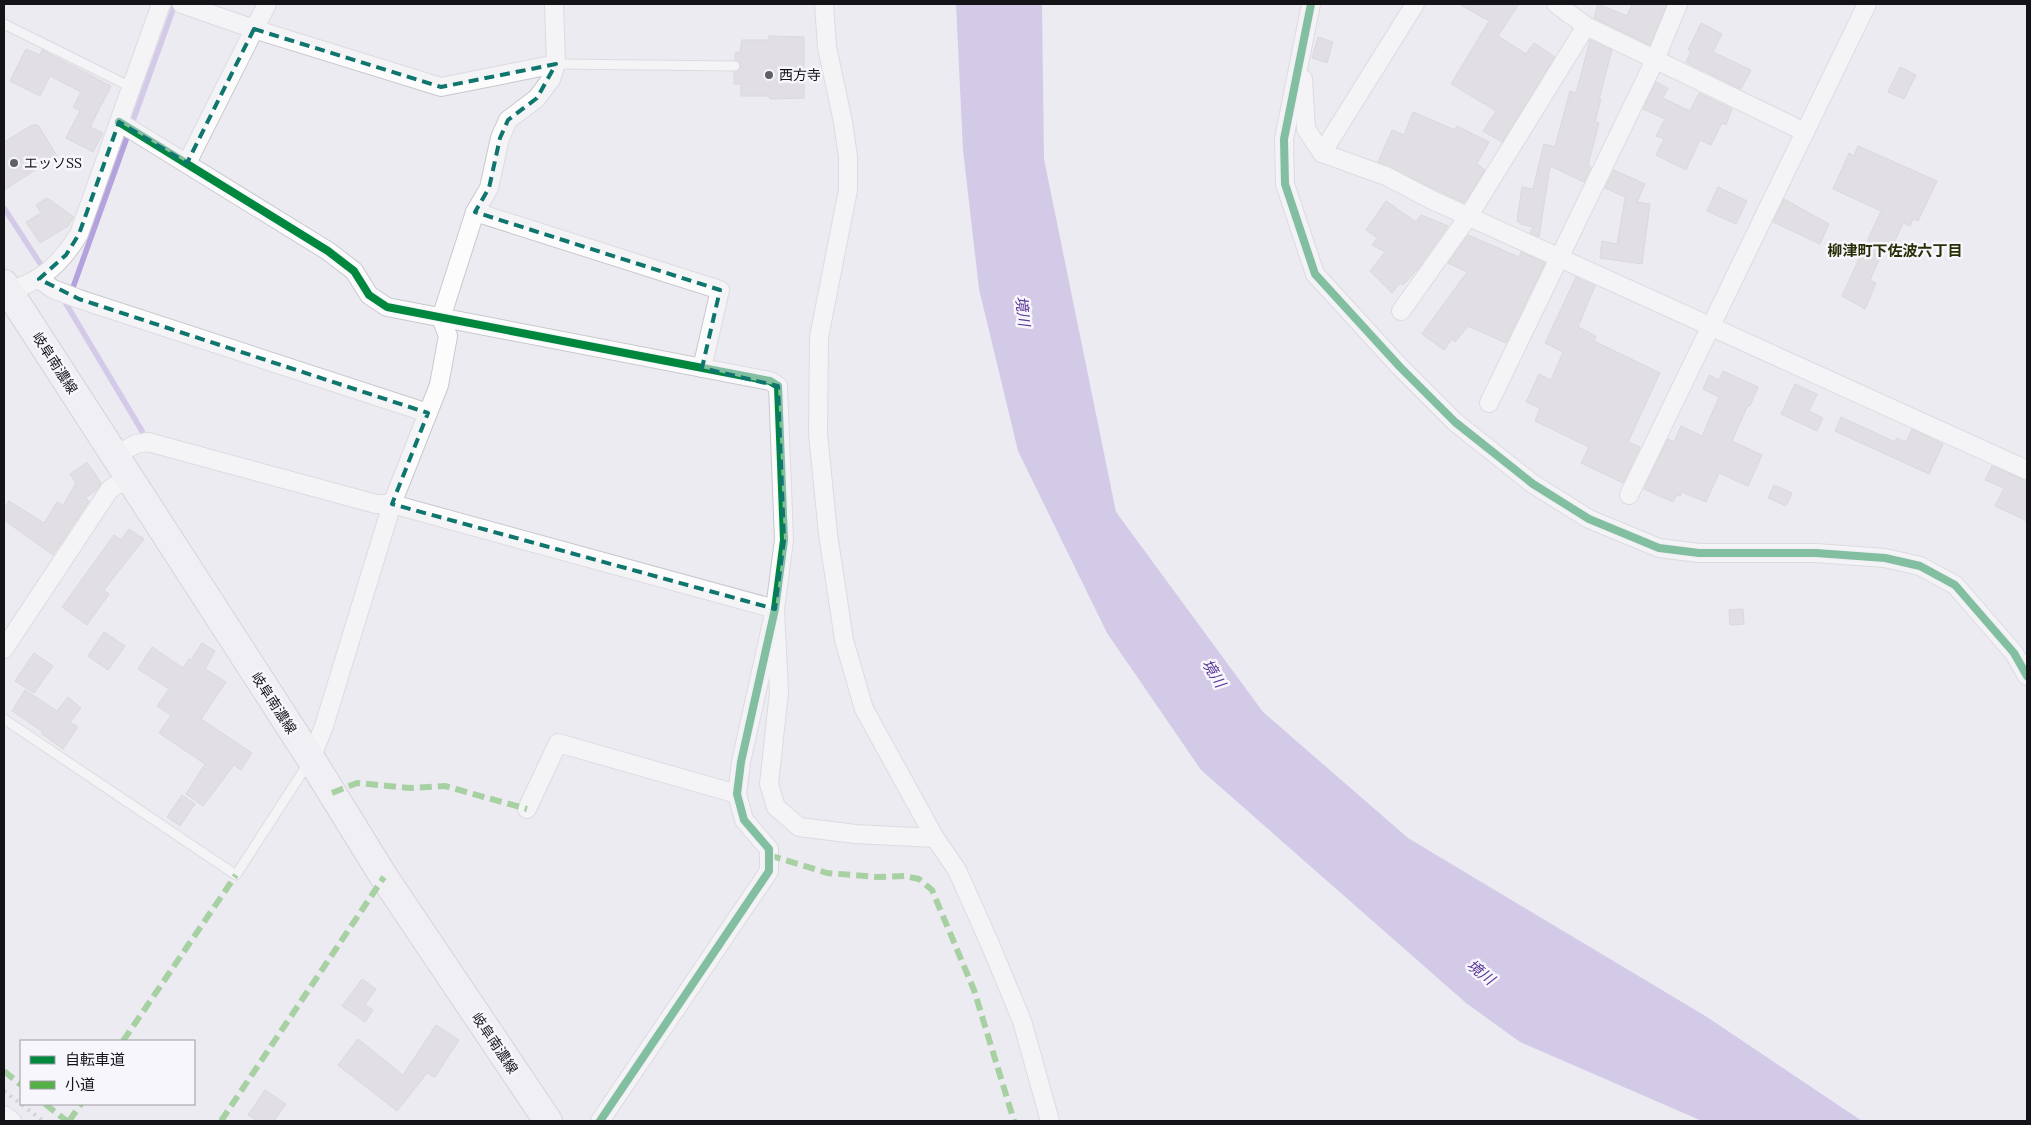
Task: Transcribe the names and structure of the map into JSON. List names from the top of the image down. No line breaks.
{"streets":{"main road":["岐阜南濃線"]},"districts":["柳津町下佐波六丁目"],"water":["境川"],"places":["西方寺","エッソSS"],"legend":["自転車道","小道"]}
